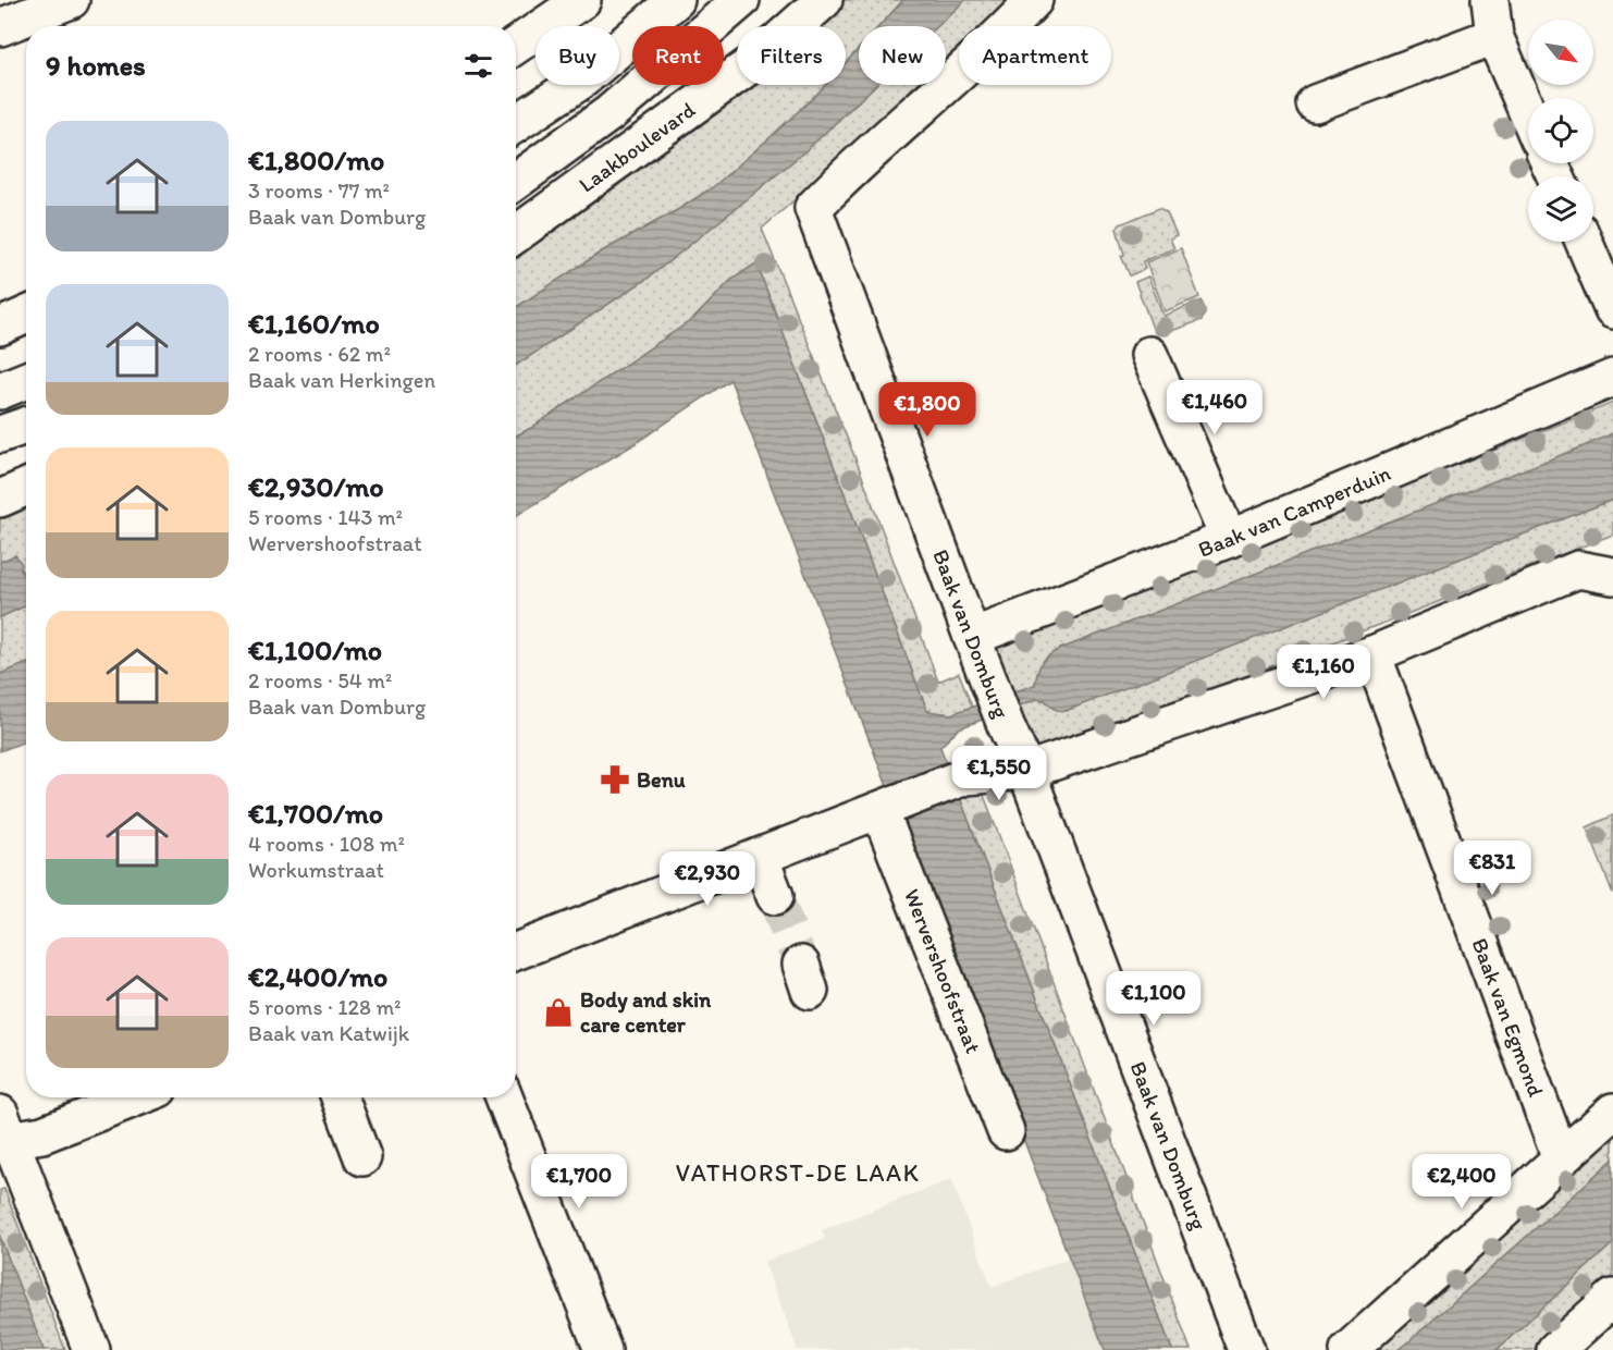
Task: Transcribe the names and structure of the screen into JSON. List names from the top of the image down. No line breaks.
{"streets":{"street":["Laakboulevard","Baak van Camperduin","Baak van Domburg","Wervershoofstraat","Baak van Egmond"]},"crossings":[["Baak van Camperduin","Baak van Domburg"]],"districts":["VATHORST-DE LAAK"],"places":{"pharmacy":["Benu"],"shop":["Body and skin care center"]},"north":"bottom right","page":{"chip":["Buy","Rent","Filters","New","Apartment"],"heading":"9 homes","list":[{"name":"€1,800/mo","note":"3 rooms · 77 m² · Baak van Domburg"},{"name":"€1,160/mo","note":"2 rooms · 62 m² · Baak van Herkingen"},{"name":"€2,930/mo","note":"5 rooms · 143 m² · Wervershoofstraat"},{"name":"€1,100/mo","note":"2 rooms · 54 m² · Baak van Domburg"},{"name":"€1,700/mo","note":"4 rooms · 108 m² · Workumstraat"},{"name":"€2,400/mo","note":"5 rooms · 128 m² · Baak van Katwijk"}],"price":["€1,460","€1,800","€1,160","€1,550","€831","€2,930","€1,100","€1,700","€2,400"]}}
